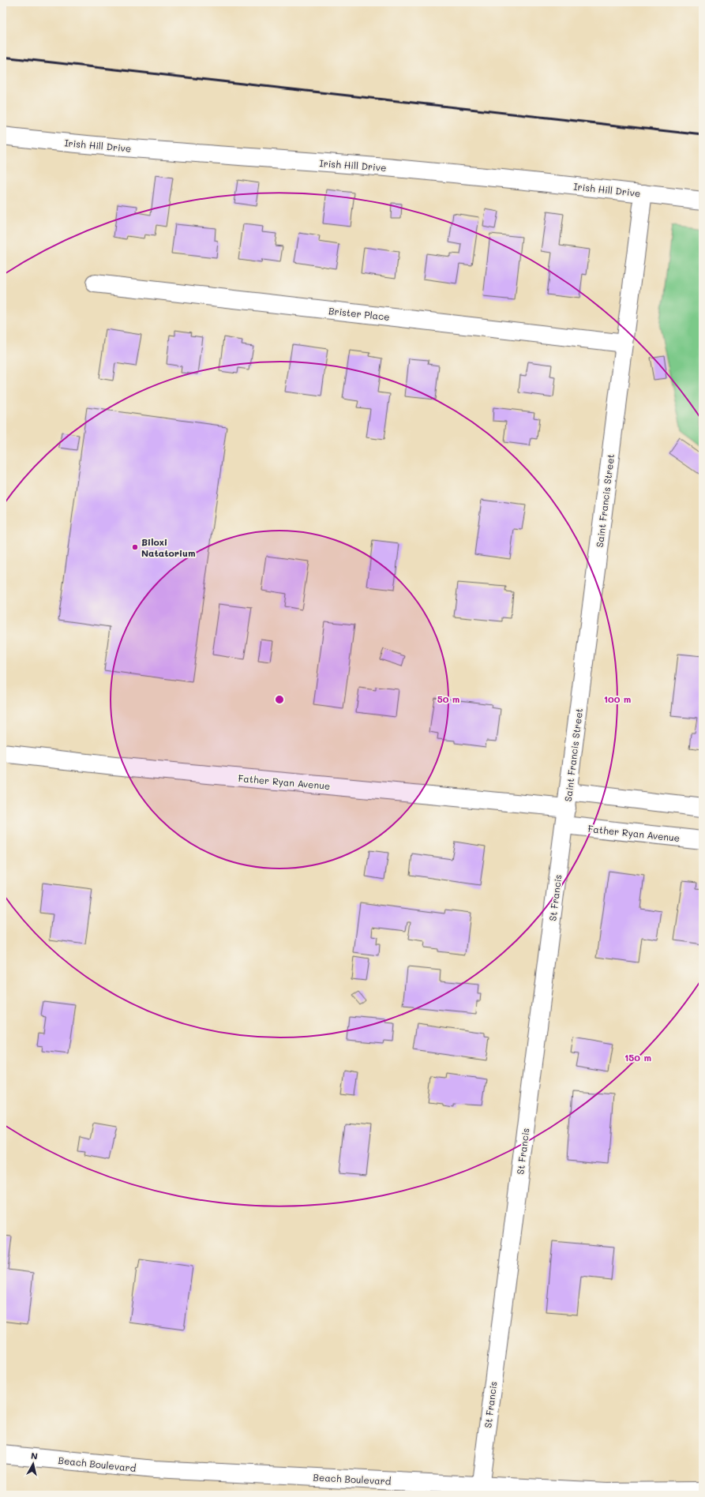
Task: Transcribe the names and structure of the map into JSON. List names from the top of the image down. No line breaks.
{"streets":{"street":["Irish Hill Drive","Brister Place","Saint Francis Street","Father Ryan Avenue","St Francis","Beach Boulevard"]},"crossings":[["Irish Hill Drive","Saint Francis Street"],["Brister Place","Saint Francis Street"],["Saint Francis Street","Father Ryan Avenue"],["Saint Francis Street","St Francis"],["Father Ryan Avenue","St Francis"],["St Francis","Beach Boulevard"]],"places":["Biloxi Natatorium"],"north":"top","rings":["50 m","100 m","150 m"]}
